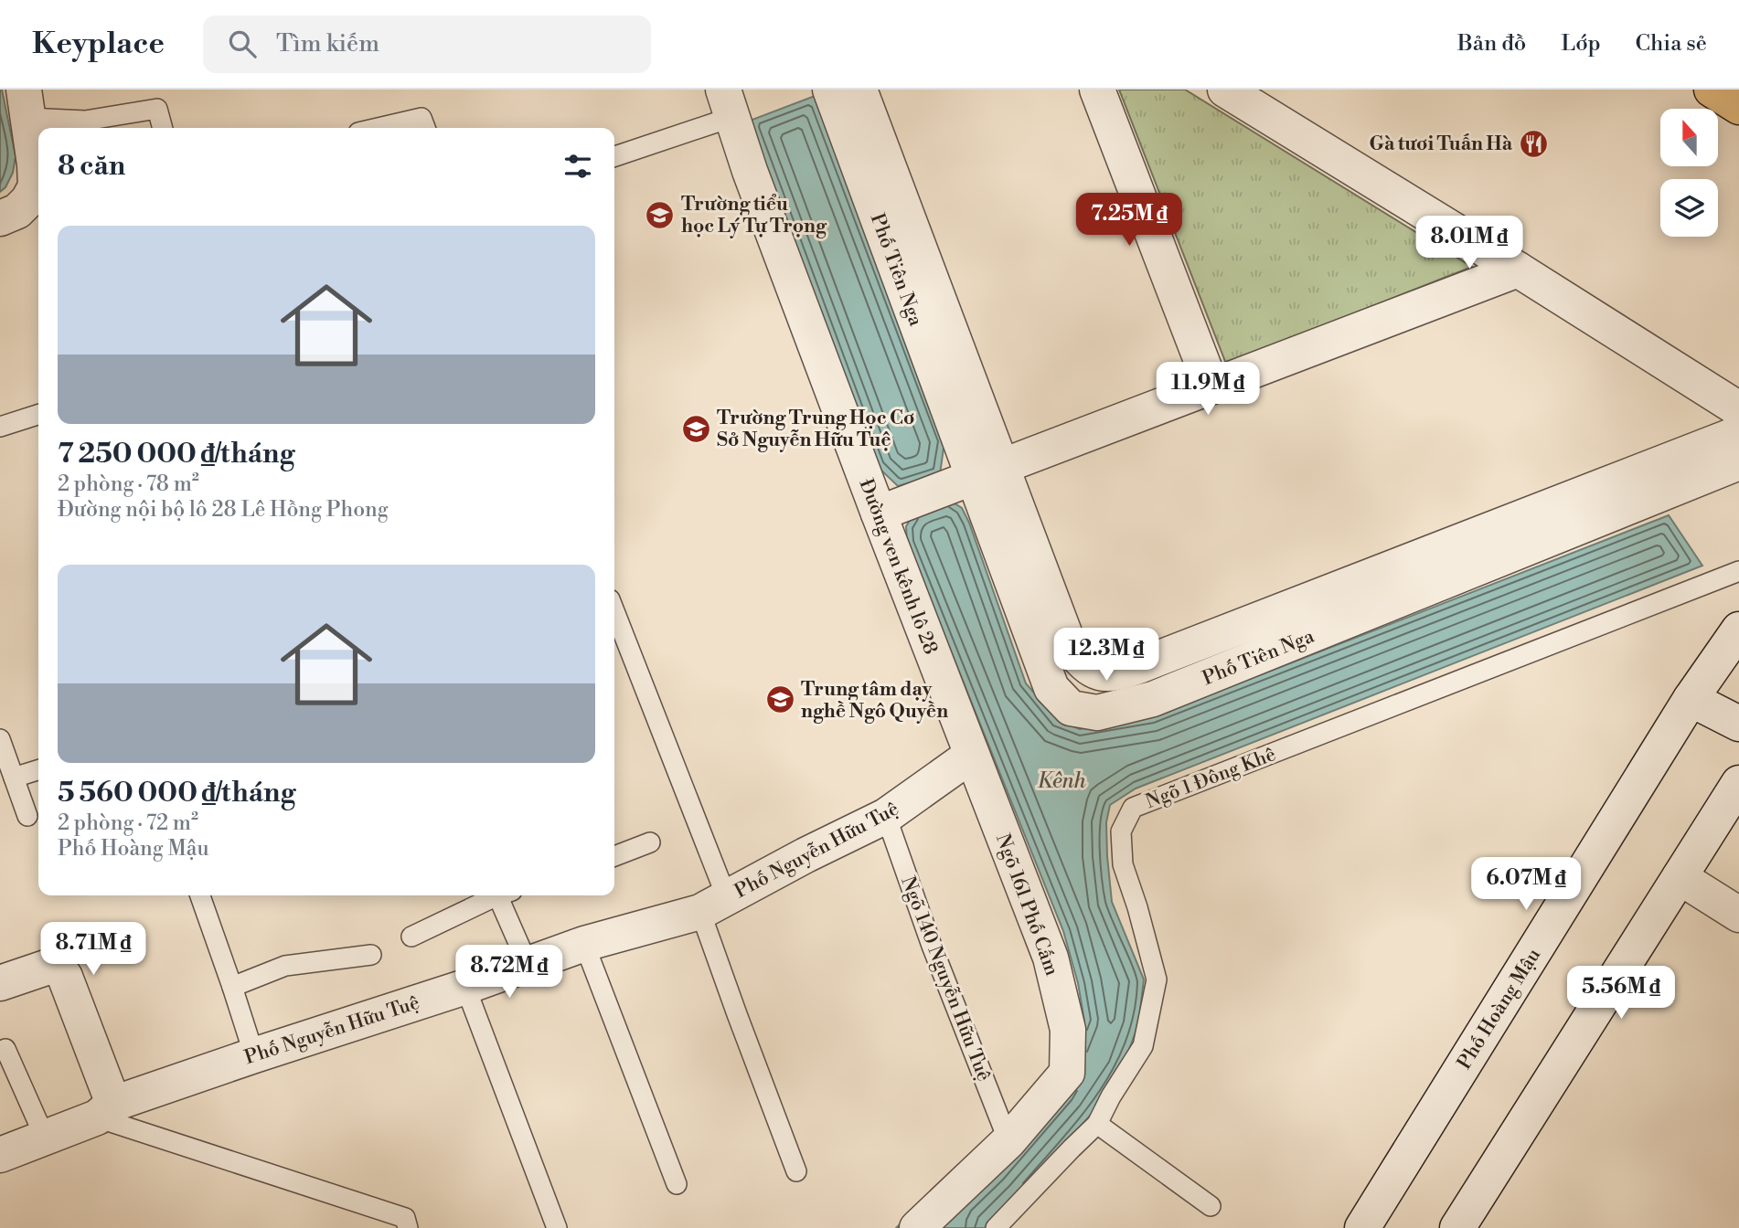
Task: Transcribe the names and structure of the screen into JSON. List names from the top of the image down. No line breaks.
{"streets":{"street":["Phố Tiên Nga","Đường ven kênh lô 28","Phố Nguyễn Hữu Tuệ","Ngõ 161 Phố Cấm","Phố Hoàng Mậu"],"lane":["Ngõ 1 Đông Khê","Ngõ 140 Nguyễn Hữu Tuệ"]},"crossings":[["Đường ven kênh lô 28","Phố Nguyễn Hữu Tuệ"],["Đường ven kênh lô 28","Ngõ 161 Phố Cấm"],["Phố Nguyễn Hữu Tuệ","Ngõ 161 Phố Cấm"],["Phố Nguyễn Hữu Tuệ","Ngõ 140 Nguyễn Hữu Tuệ"],["Ngõ 161 Phố Cấm","Ngõ 140 Nguyễn Hữu Tuệ"]],"water":["Kênh"],"places":{"restaurant":["Gà tươi Tuấn Hà"],"school or university":["Trường tiểu học Lý Tự Trọng","Trường Trung Học Cơ Sở Nguyễn Hữu Tuệ","Trung tâm dạy nghề Ngô Quyền"]},"north":"top","page":{"header":"Keyplace","search":"Tìm kiếm","nav":["Bản đồ","Lớp","Chia sẻ"],"heading":"8 căn","price":["7.25M ₫","8.01M ₫","11.9M ₫","12.3M ₫","6.07M ₫","8.71M ₫","8.72M ₫","5.56M ₫"],"list":[{"name":"7 250 000 ₫/tháng","note":"2 phòng · 78 m² · Đường nội bộ lô 28 Lê Hồng Phong"},{"name":"5 560 000 ₫/tháng","note":"2 phòng · 72 m² · Phố Hoàng Mậu"}]}}
